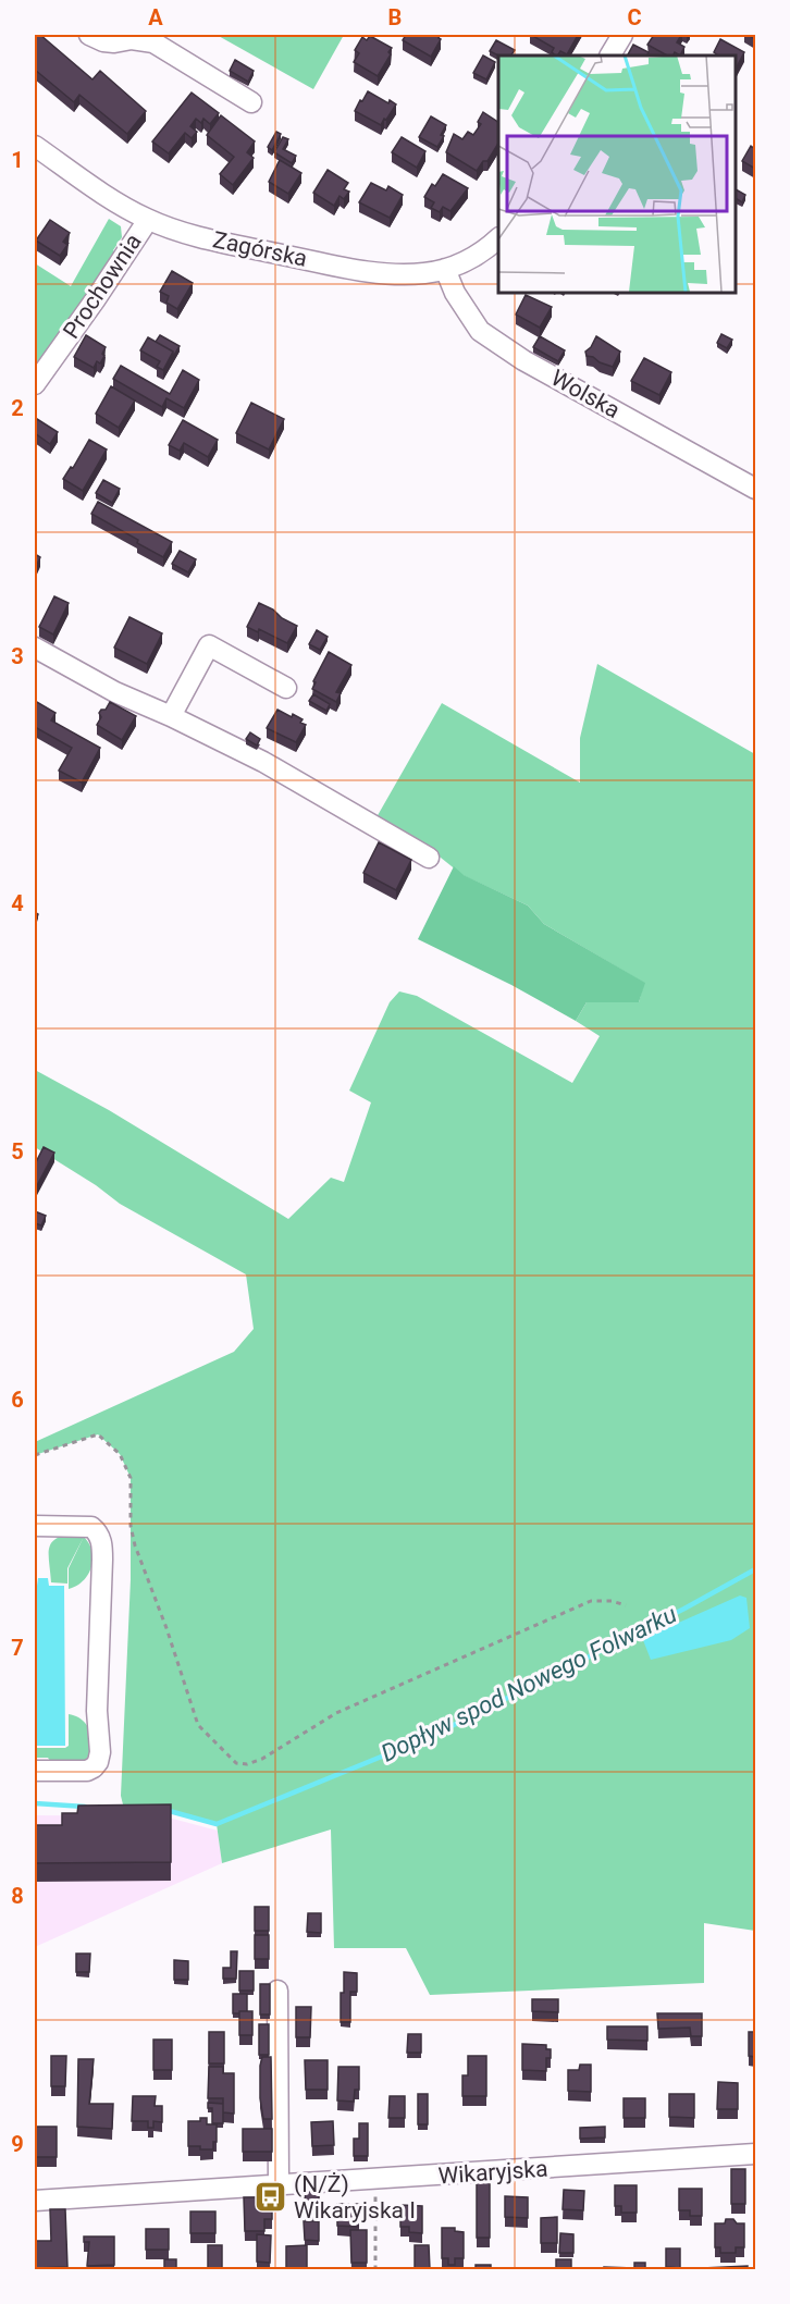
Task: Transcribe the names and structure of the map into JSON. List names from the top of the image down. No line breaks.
{"streets":{"street":["Zagórska","Prochownia","Wolska","Wikaryjska"]},"crossings":[["Zagórska","Prochownia"],["Zagórska","Wolska"]],"water":["Dopływ spod Nowego Folwarku"],"places":{"bus stop":["(N/Ż) Wikaryjska I"]},"grid":{"columns":["A","B","C"],"rows":["1","2","3","4","5","6","7","8","9"]}}
